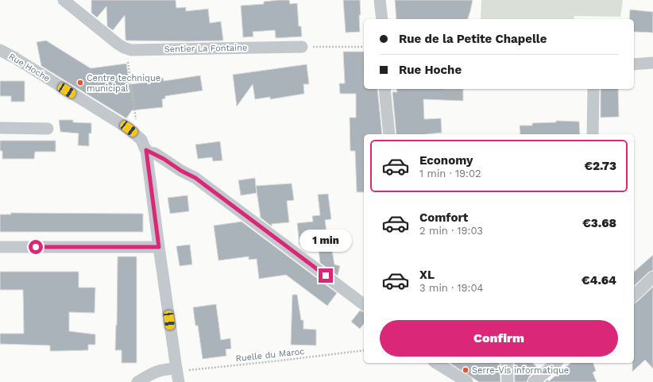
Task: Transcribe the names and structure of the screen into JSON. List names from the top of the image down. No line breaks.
{"streets":{"street":["Sentier La Fontaine","Rue Hoche"],"path":["Ruelle du Maroc"]},"places":["Centre technique municipal","Serre-Vis informatique"],"page":{"banner":["Rue de la Petite Chapelle","Rue Hoche"],"list":[{"name":"Economy","note":"1 min · 19:02","value":"€2.73"},{"name":"Comfort","note":"2 min · 19:03","value":"€3.68"},{"name":"XL","note":"3 min · 19:04","value":"€4.64"}],"bubble":"1 min","buttons":"Confirm"}}
